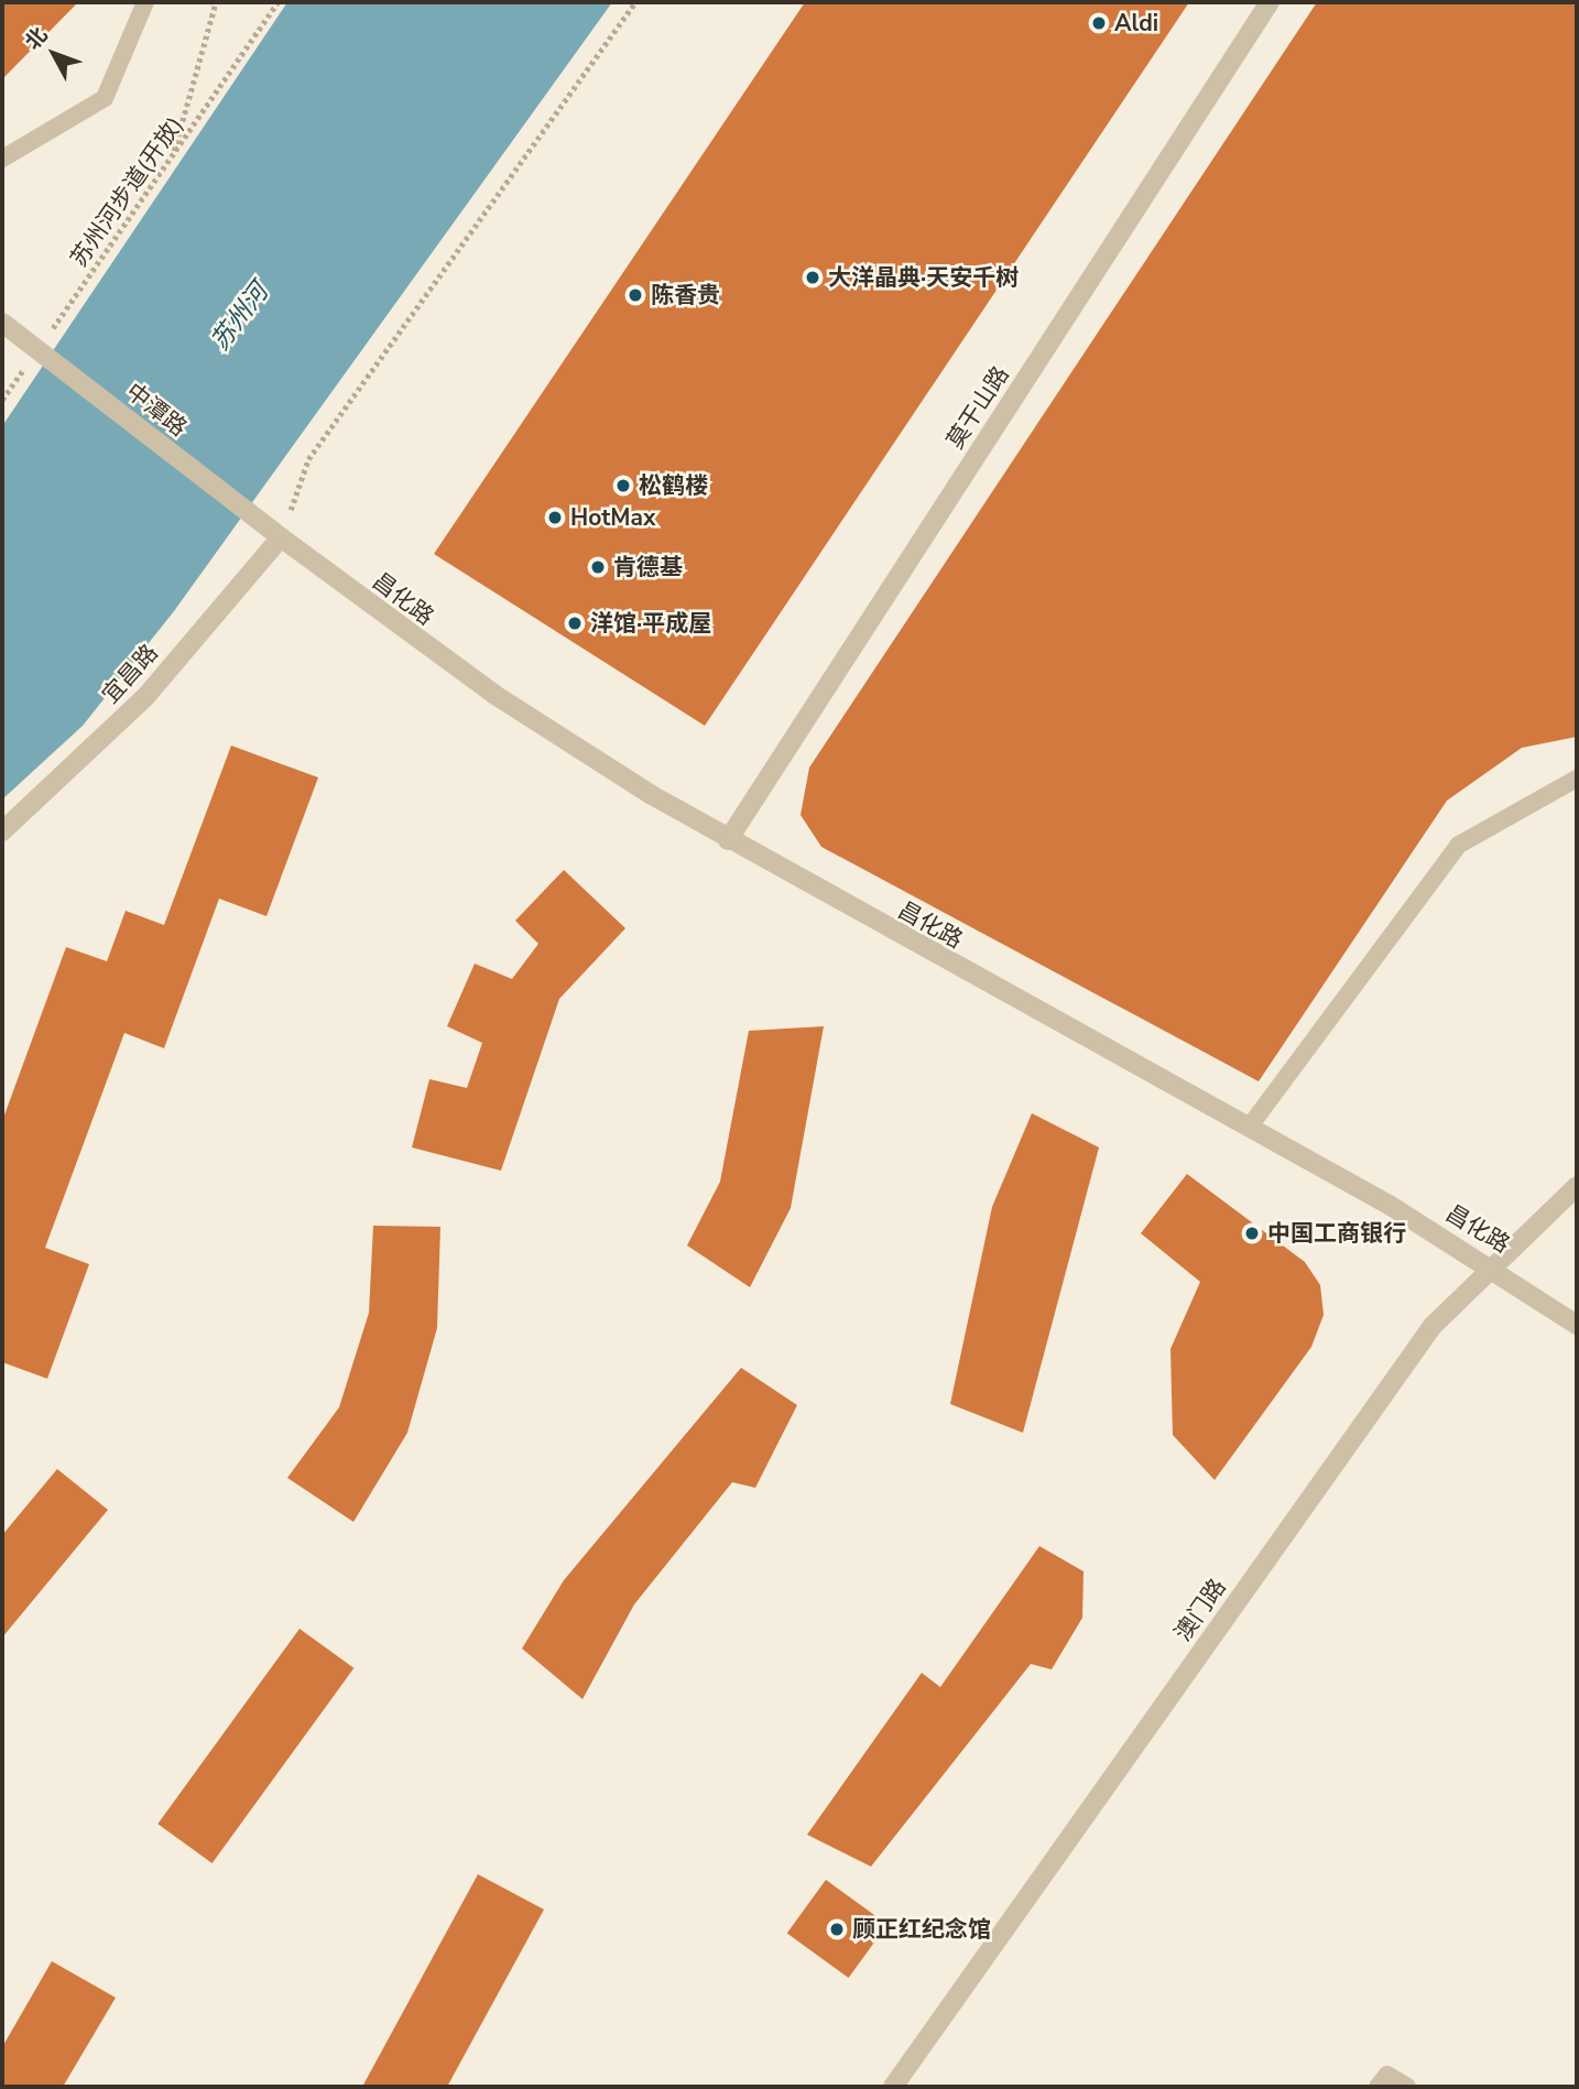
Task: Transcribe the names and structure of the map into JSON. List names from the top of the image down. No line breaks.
{"streets":{"street":["莫干山路","中潭路","昌化路","宜昌路","澳门路"],"path":["苏州河步道(开放)"]},"crossings":[["莫干山路","昌化路"],["中潭路","昌化路"],["中潭路","宜昌路"],["昌化路","宜昌路"],["昌化路","澳门路"]],"water":["苏州河"],"places":["Aldi","大洋晶典·天安千树","陈香贵","松鹤楼","HotMax","肯德基","洋馆·平成屋","中国工商银行","顾正红纪念馆"],"north":"top left"}
